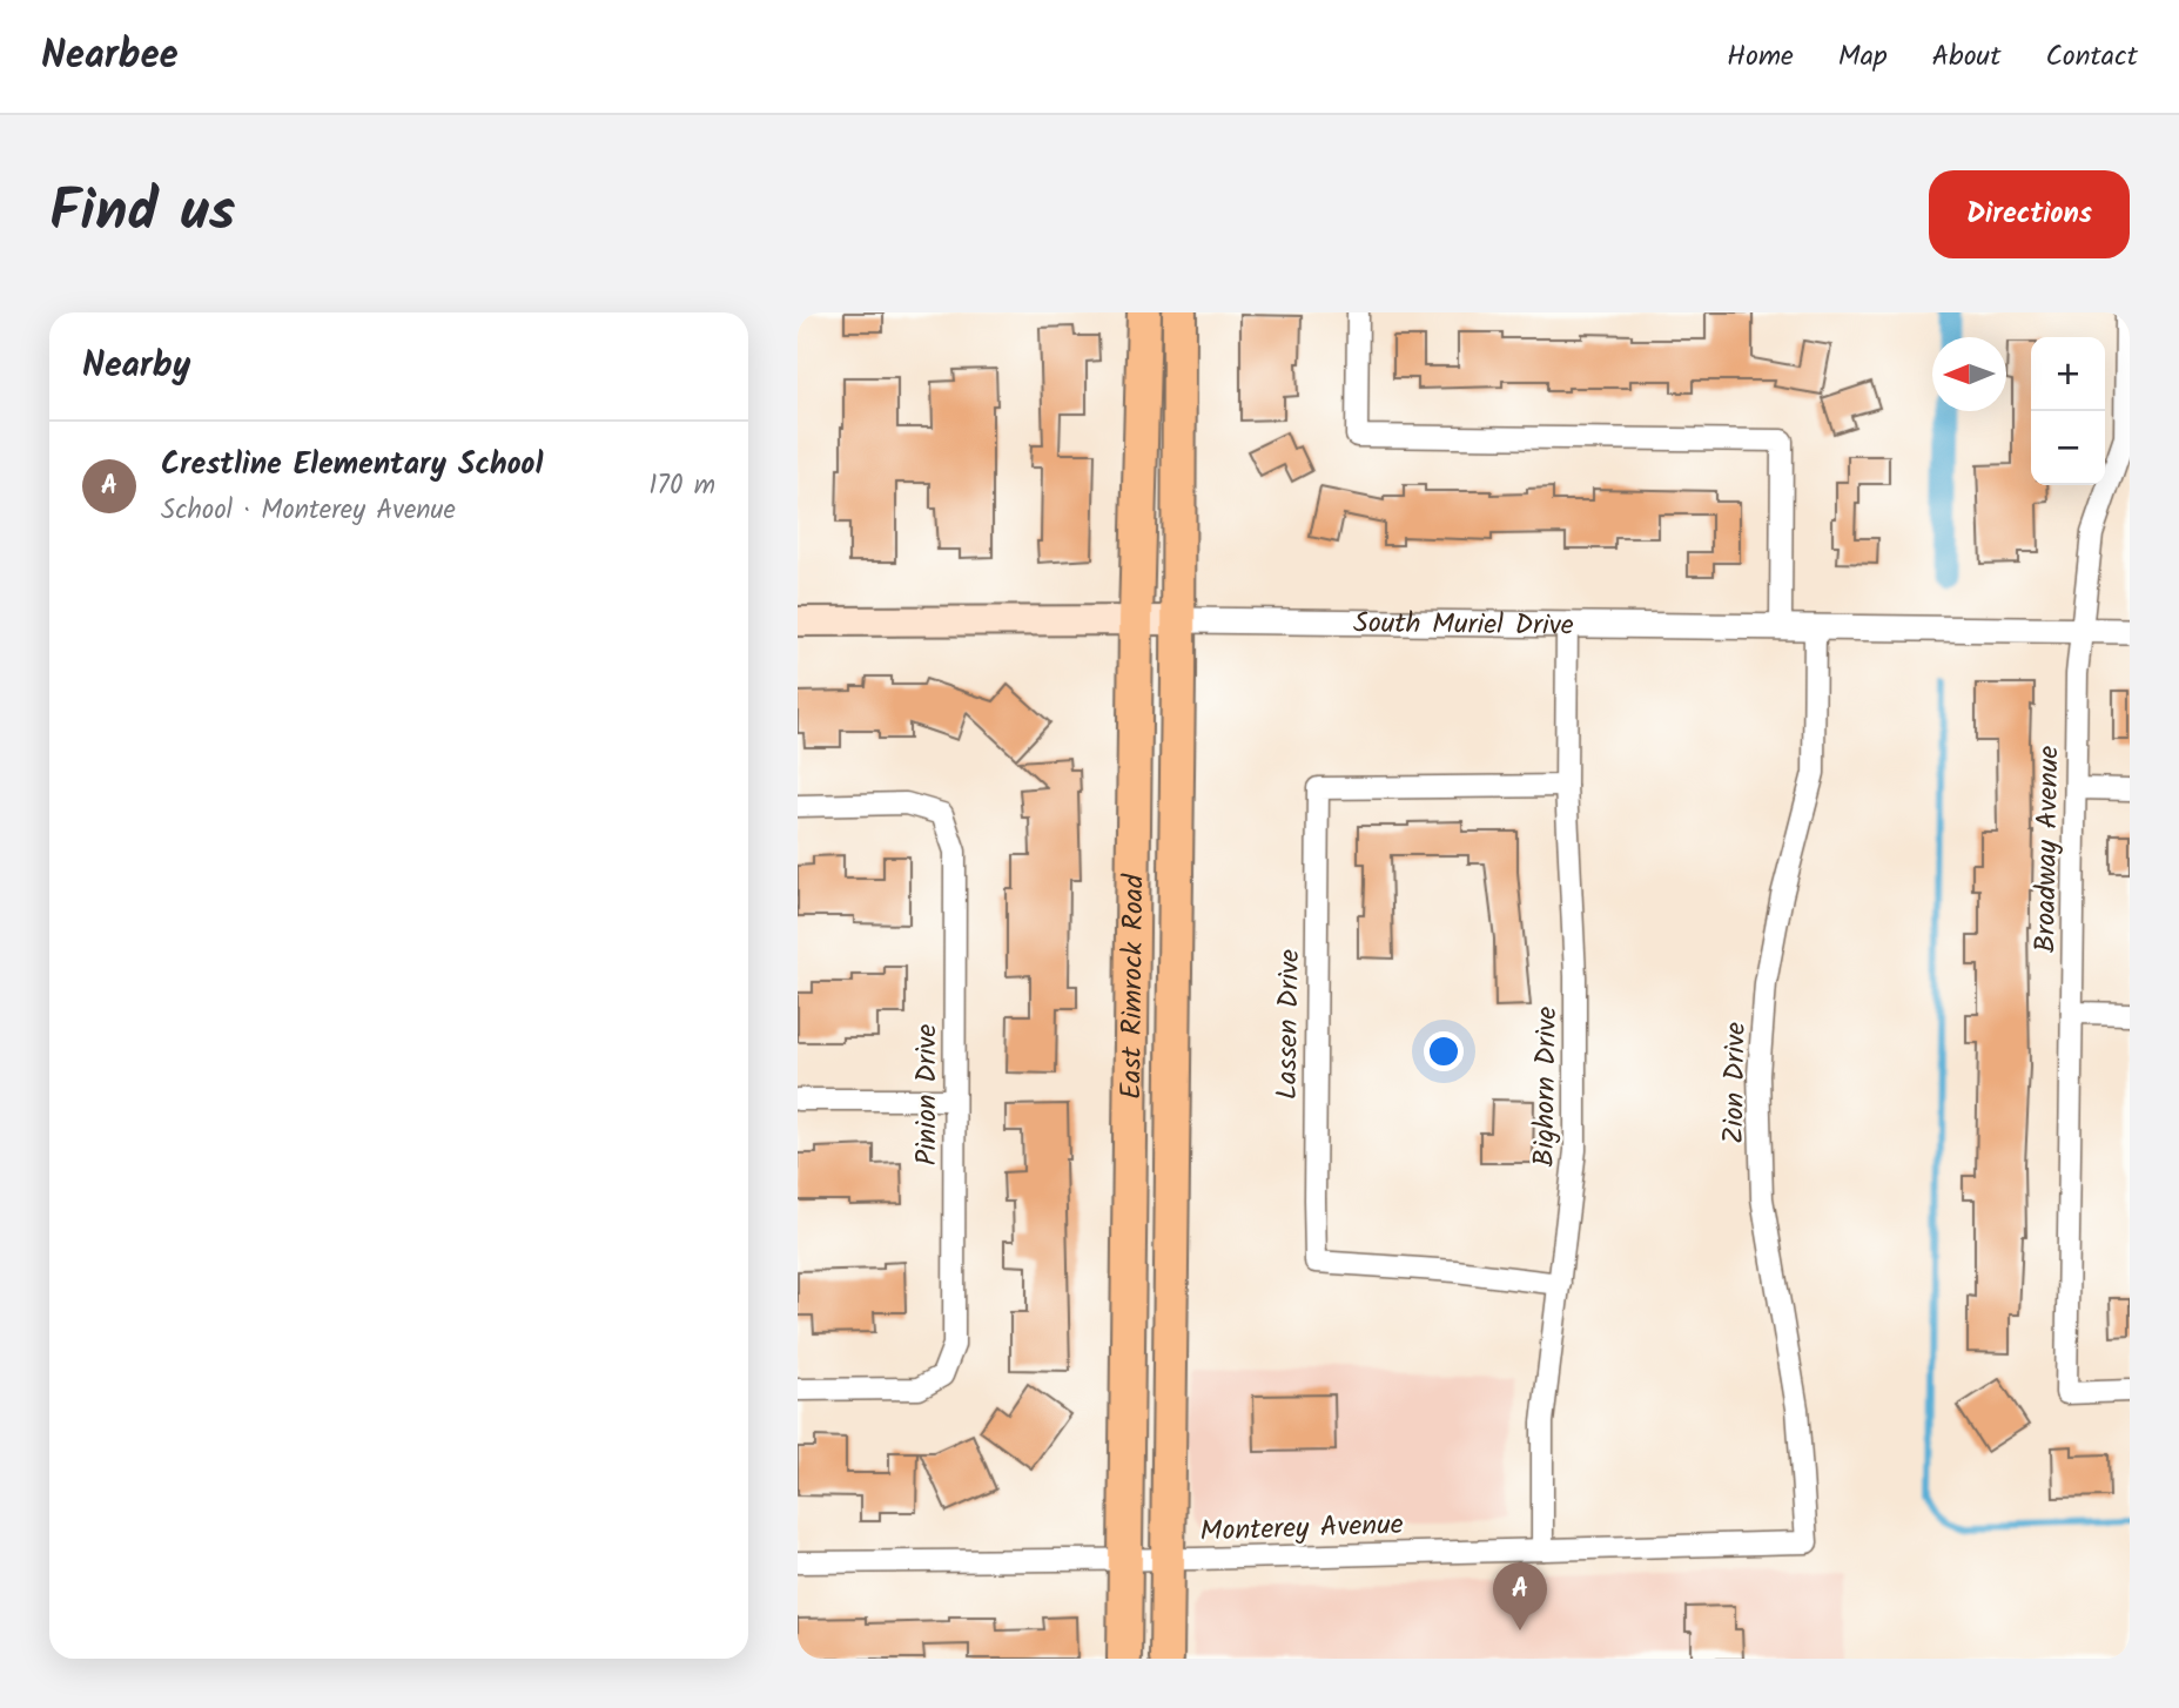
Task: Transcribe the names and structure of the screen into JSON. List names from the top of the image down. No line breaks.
{"streets":{"main road":["South Muriel Drive","East Rimrock Road"],"street":["Broadway Avenue","Lassen Drive","Zion Drive","Bighorn Drive","Pinion Drive","Monterey Avenue"]},"crossings":[["South Muriel Drive","Broadway Avenue"],["South Muriel Drive","East Rimrock Road"],["South Muriel Drive","Zion Drive"],["South Muriel Drive","Bighorn Drive"],["East Rimrock Road","Monterey Avenue"],["Lassen Drive","Bighorn Drive"],["Zion Drive","Monterey Avenue"],["Bighorn Drive","Monterey Avenue"]],"north":"left","page":{"header":"Nearbee","nav":["Home","Map","About","Contact"],"title":"Find us","buttons":"Directions","heading":"Nearby","map_buttons":["+","−"],"list":[{"mark":"A","name":"Crestline Elementary School","note":"School · Monterey Avenue","value":"170 m"}],"pins":"A"}}
